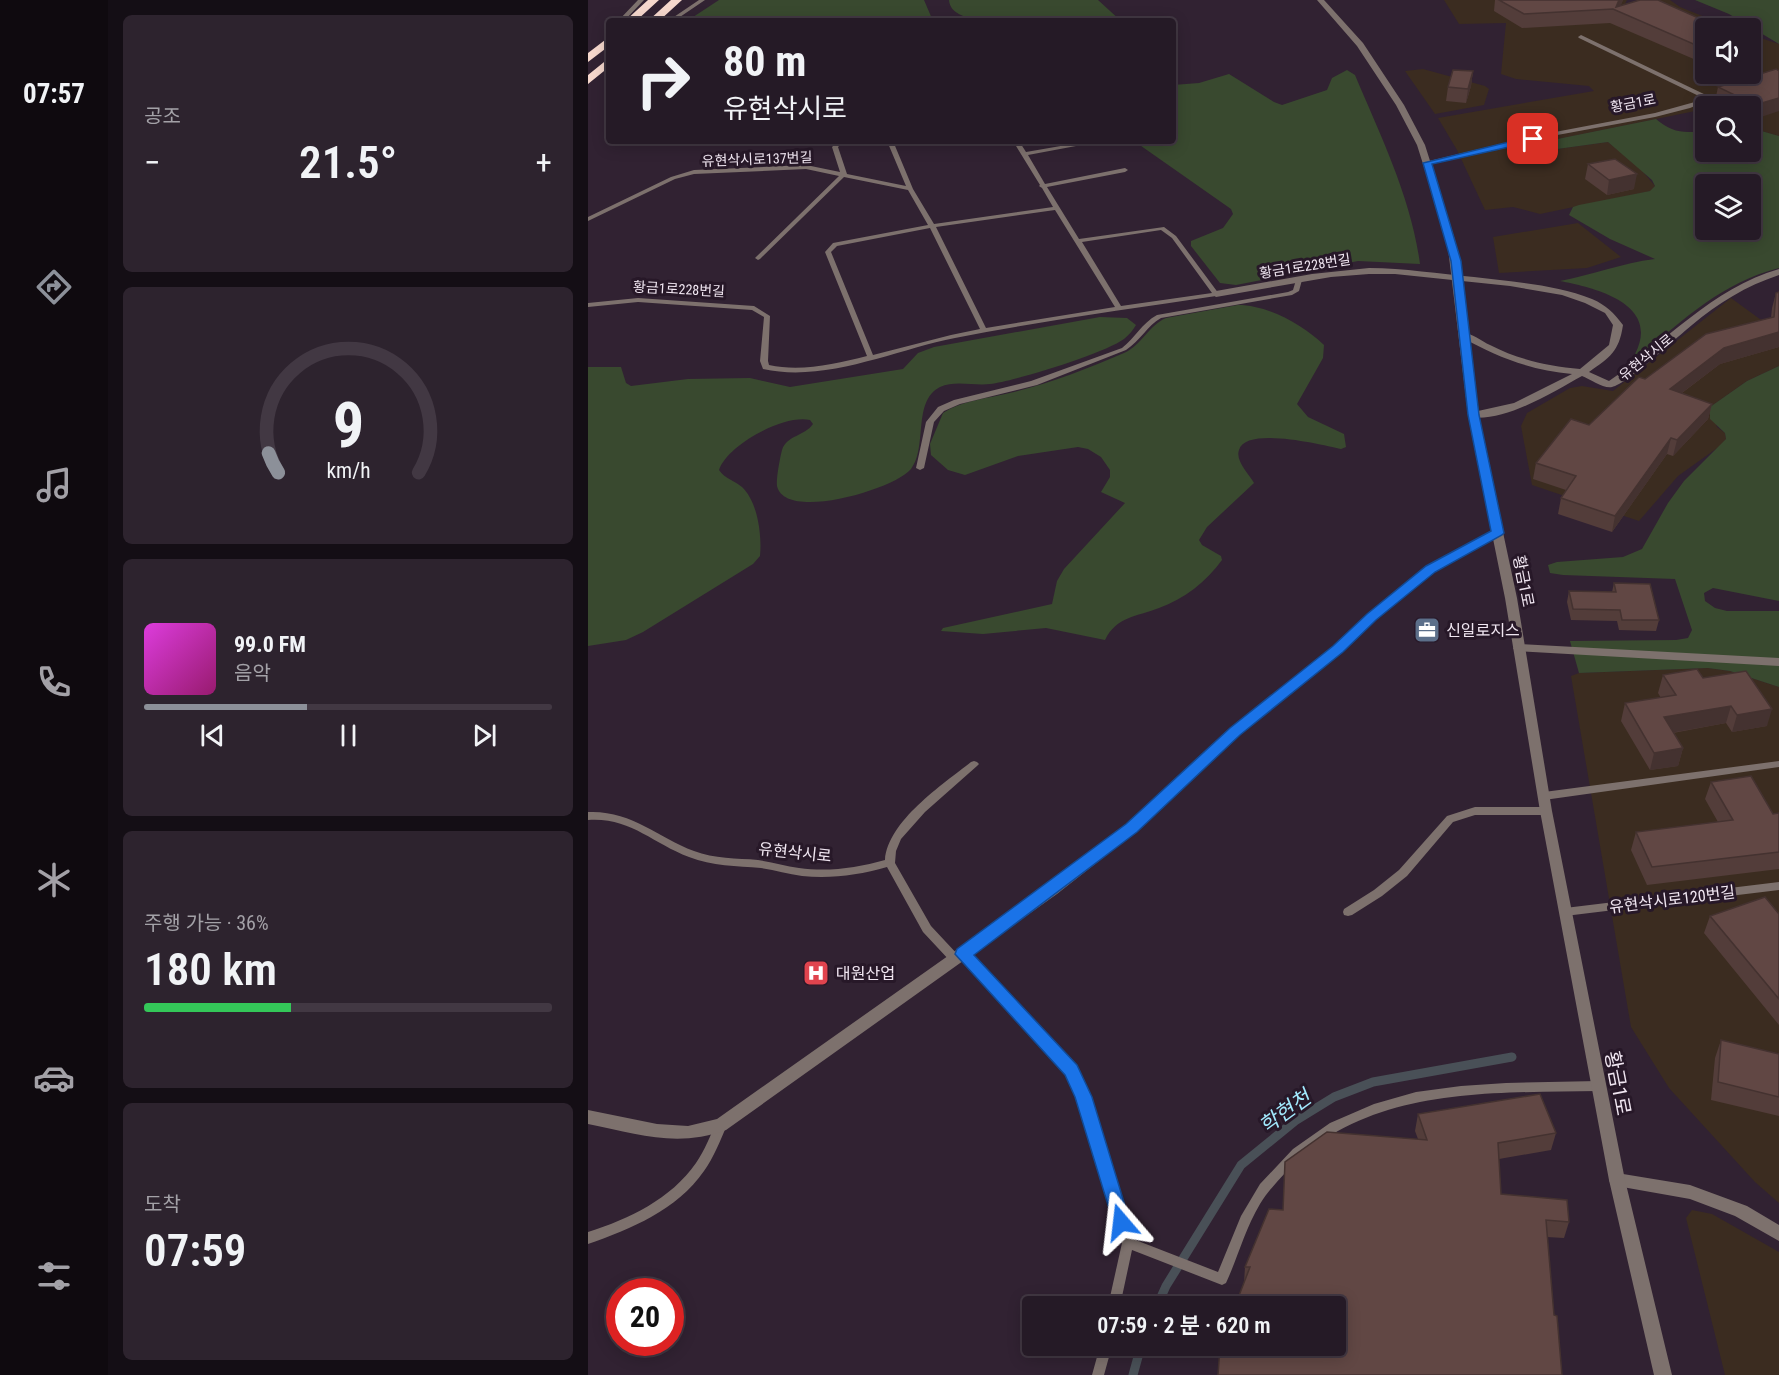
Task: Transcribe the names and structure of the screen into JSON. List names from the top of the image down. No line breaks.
{"streets":{"street":["황금1로","황금1로228번길","유현삭시로"],"lane":["유현삭시로137번길","유현삭시로120번길"]},"crossings":[["황금1로","유현삭시로120번길"],["황금1로228번길","유현삭시로"]],"water":["학현천"],"places":{"office":["신일로지스"],"hospital":["대원산업"]},"page":{"tabs":"07:57","tile":["공조",["주행 가능 · 36%","180 km"],["도착","07:59"]],"turn":["80 m","유현삭시로"],"heat":["−","21.5°","+"],"song":["99.0 FM","음악"],"limit":"20","trip":"07:59 · 2 분 · 620 m","gauge":["9","km/h"]}}
